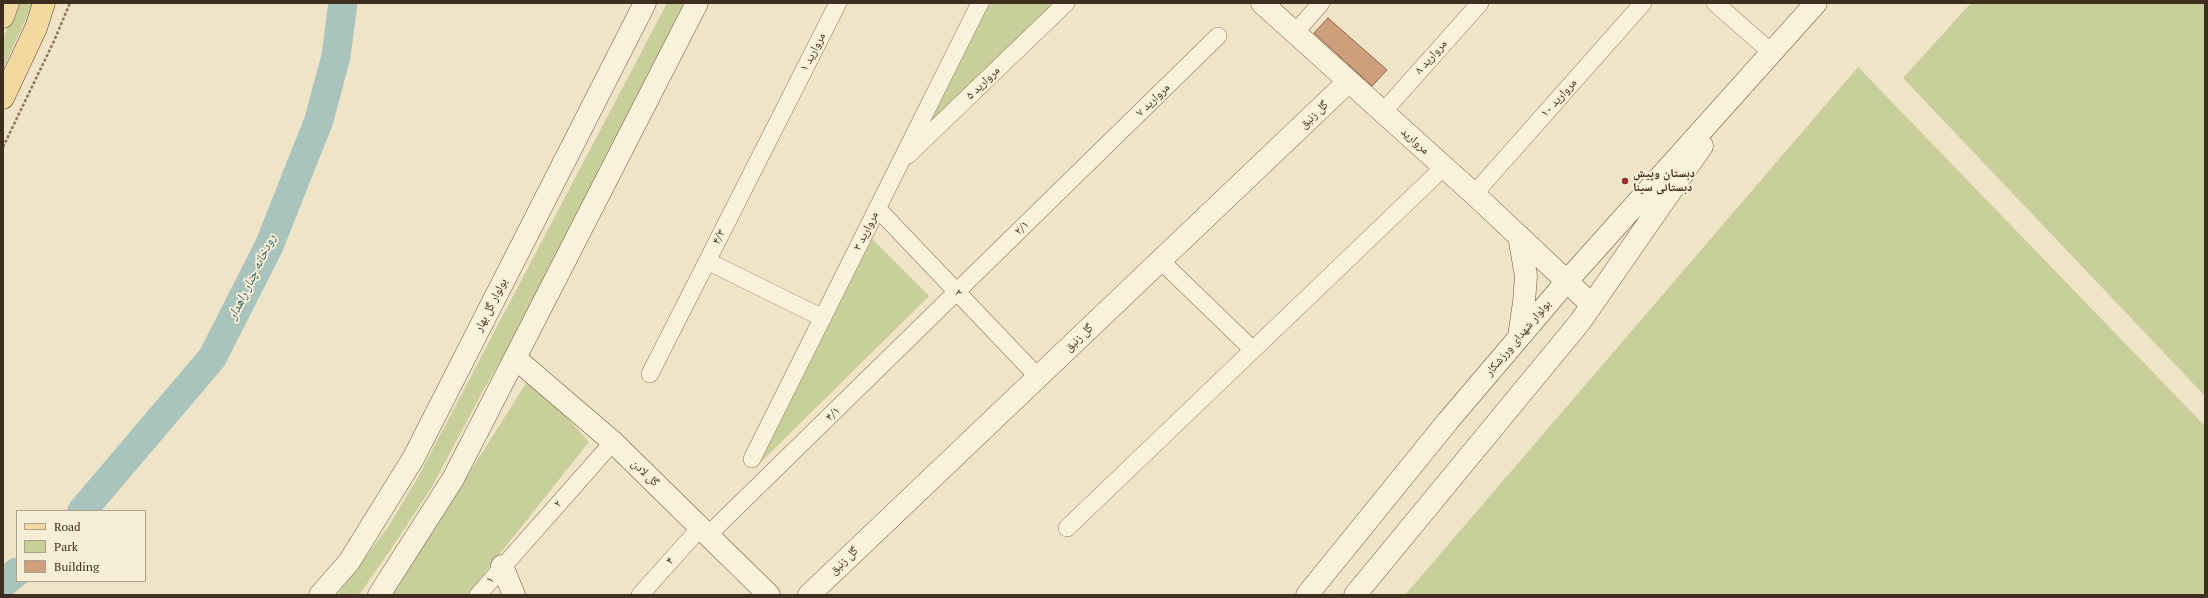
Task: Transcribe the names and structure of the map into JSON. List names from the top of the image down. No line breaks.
{"streets":{"main road":["گل زنبق","مروارید","بولوار گل بهار","بولوار شهدای ورزشکار","گل لادن"],"street":["مروارید ۱","مروارید ۸","مروارید ۵","مروارید ۱۰","مروارید ۷","۲/۱","مروارید ۳","۴/۳","۲","۴/۱","۴","۱"]},"crossings":[["مروارید ۱","۴/۳"],["مروارید ۸","مروارید"],["مروارید ۵","مروارید ۳"],["مروارید ۱۰","مروارید"],["مروارید ۷","۲/۱"],["گل زنبق","مروارید"],["گل زنبق","۲"],["مروارید","بولوار شهدای ورزشکار"],["۲/۱","۲"],["۲/۱","۴/۱"],["مروارید ۳","۲"],["۲","۴/۱"],["۲","گل لادن"],["۲","۱"],["۴/۱","گل لادن"],["۴/۱","۴"],["گل لادن","۴"]],"water":["رودخانه چنار راهدار"],"places":["دبستان وپیش دبستانی سینا"],"legend":["Road","Park","Building"]}
